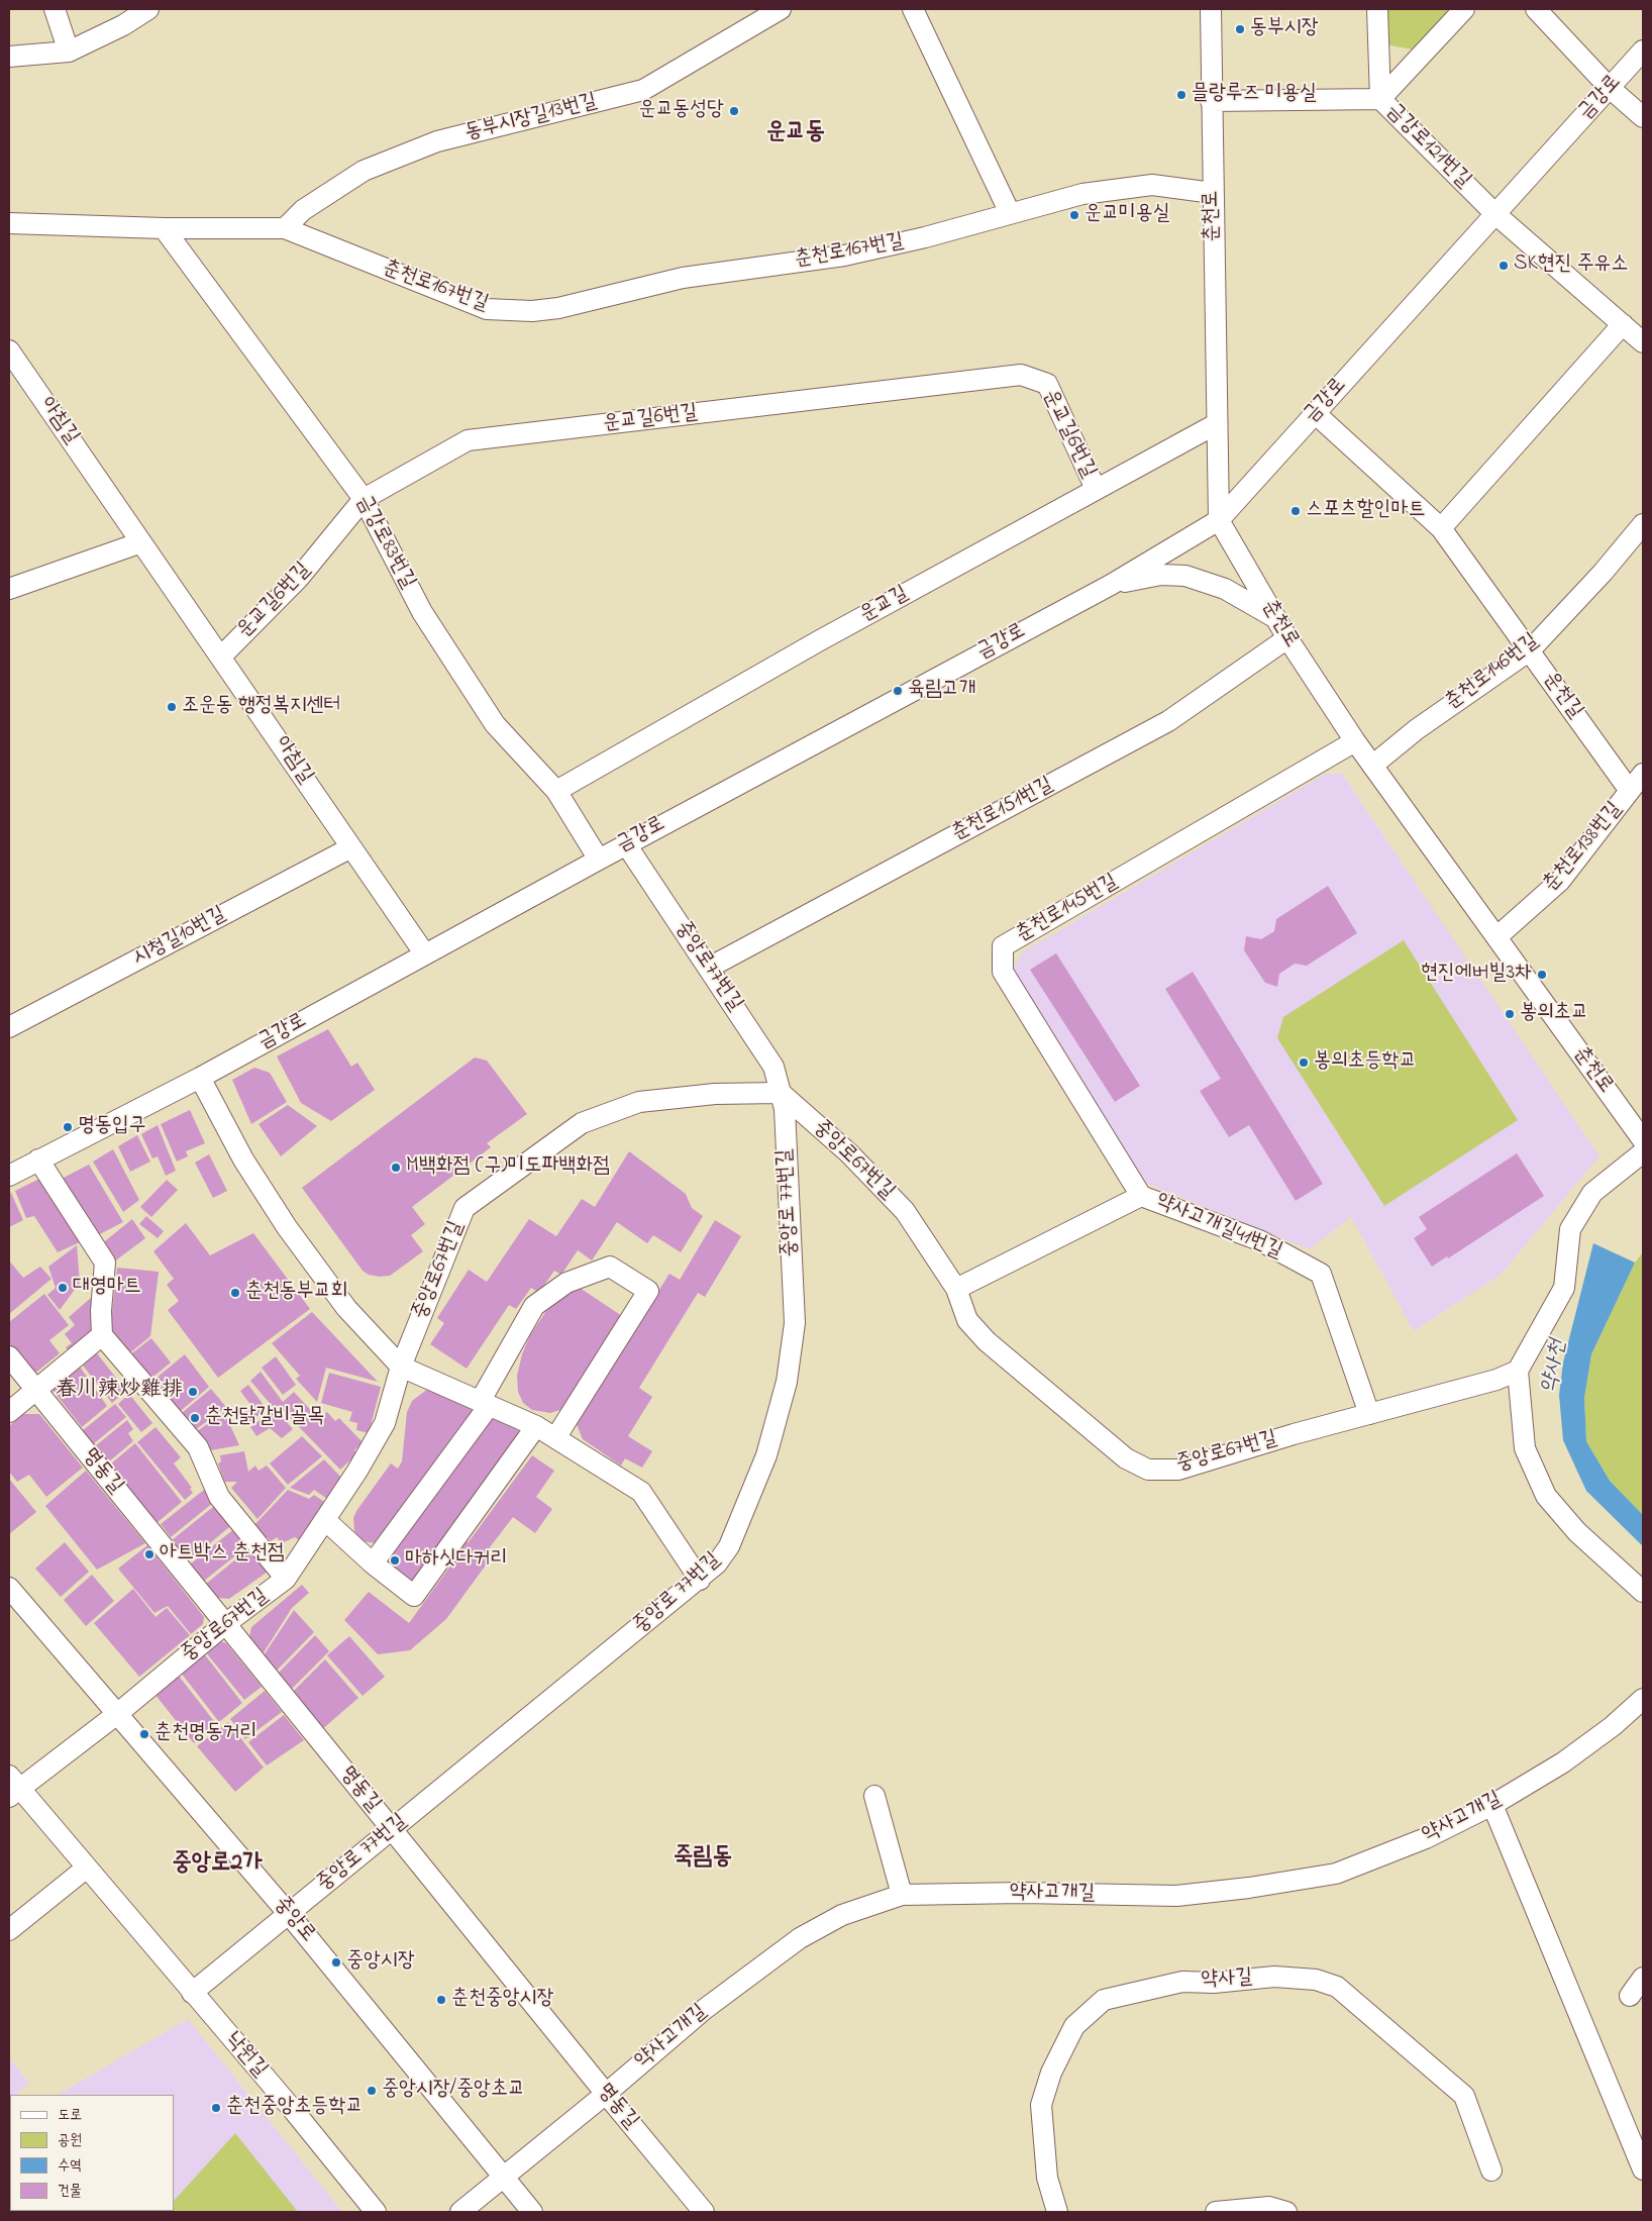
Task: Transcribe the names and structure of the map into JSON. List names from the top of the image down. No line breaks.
{"streets":{"street":["금강로","동부시장길13번길","금강로121번길","춘천로","춘천로167번길","운교길6번길","아침길","금강로83번길","운교길","춘천로146번길","운천길","춘천로151번길","춘천로138번길","춘천로145번길","시청길10번길","중앙로77번길","중앙로67번길","중앙로 77번길","약사고개길41번길","명동길","약사고개길","중앙로","약사길","낙원길"]},"crossings":[["금강로","금강로121번길"],["금강로","춘천로"],["금강로","아침길"],["금강로","금강로83번길"],["금강로","운천길"],["금강로","중앙로77번길"],["동부시장길13번길","춘천로167번길"],["춘천로","춘천로167번길"],["춘천로","운교길"],["춘천로","춘천로146번길"],["춘천로","춘천로151번길"],["춘천로","춘천로138번길"],["춘천로","춘천로145번길"],["춘천로167번길","금강로83번길"],["운교길6번길","아침길"],["운교길6번길","금강로83번길"],["운교길6번길","운교길"],["아침길","시청길10번길"],["금강로83번길","운교길"],["춘천로146번길","운천길"],["운천길","춘천로138번길"],["춘천로151번길","중앙로77번길"],["춘천로145번길","약사고개길41번길"],["중앙로77번길","중앙로67번길"],["중앙로77번길","중앙로 77번길"],["중앙로67번길","중앙로 77번길"],["중앙로67번길","약사고개길41번길"],["중앙로67번길","명동길"],["중앙로67번길","중앙로"],["중앙로67번길","낙원길"],["중앙로 77번길","명동길"],["중앙로 77번길","중앙로"],["명동길","약사고개길"],["약사고개길","중앙로"]],"districts":["운교동","죽림동","중앙로2가"],"water":["약사천"],"places":["동부시장","믈랑루즈 미용실","운교동성당","운교미용실","SK현진 주유소","스포츠할인마트","육림고개","조운동 행정복지센터","현진에버빌3차","봉의초교","봉의초등학교","명동입구","M백화점 (구)미도파백화점","대영마트","춘천동부교회","春川辣炒雞排","춘천닭갈비골목","아트박스 춘천점","마하싯다커리","춘천명동거리","중앙시장","춘천중앙시장","중앙시장/중앙초교","춘천중앙초등학교"],"legend":["도로","공원","수역","건물"]}
